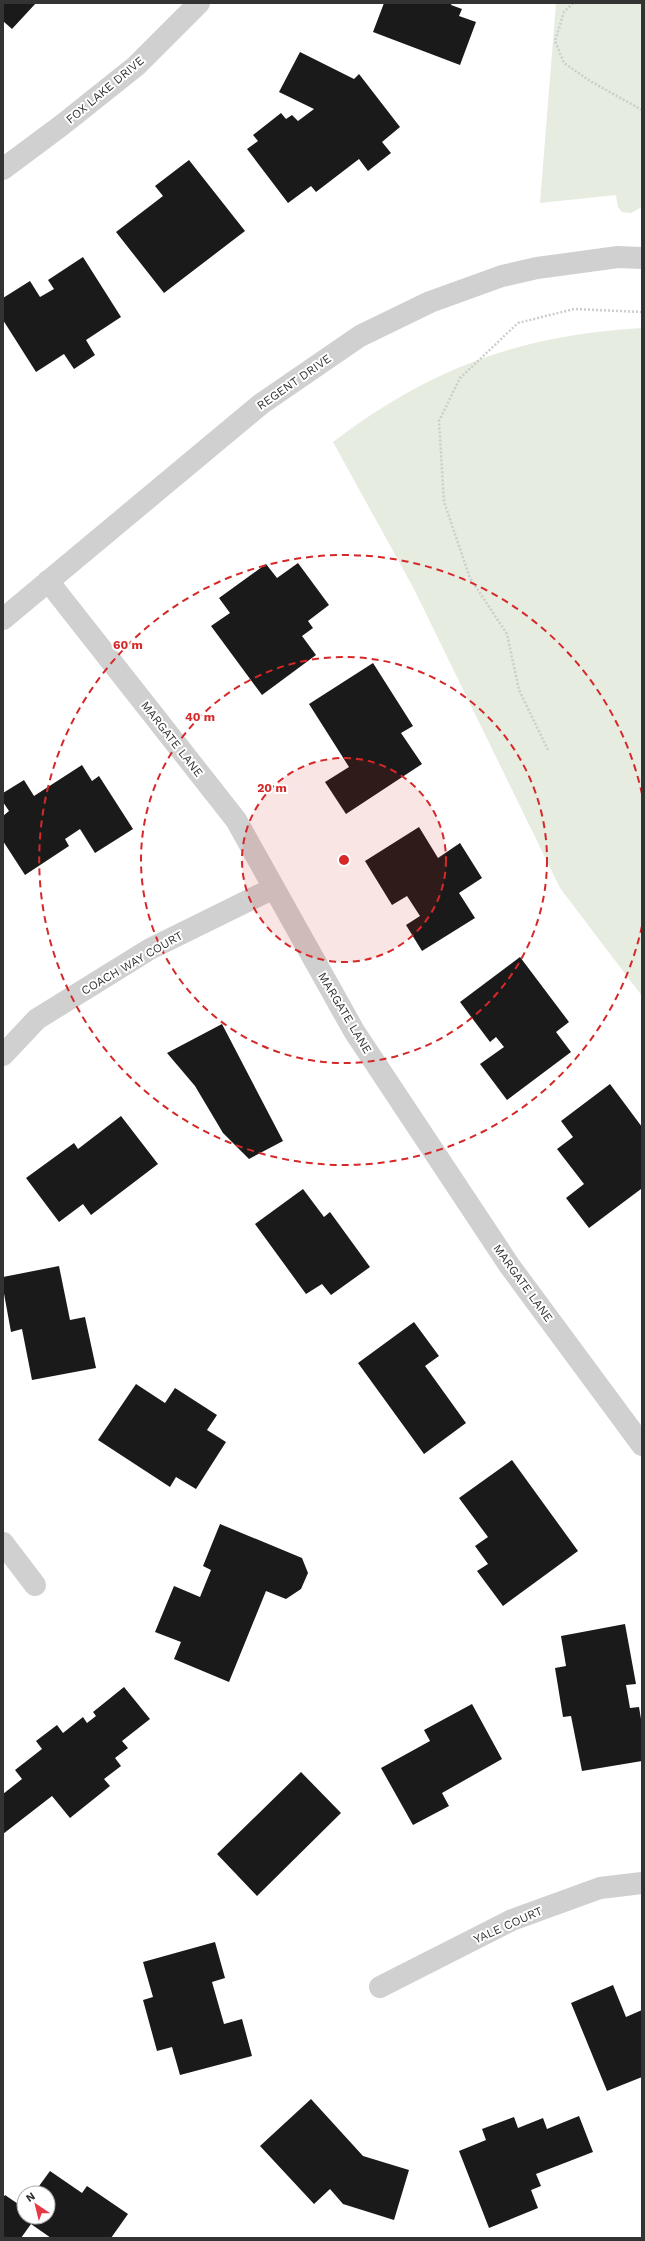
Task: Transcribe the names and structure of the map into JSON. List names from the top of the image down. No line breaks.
{"streets":{"street":["FOX LAKE DRIVE","REGENT DRIVE","MARGATE LANE","COACH WAY COURT","YALE COURT"]},"crossings":[["REGENT DRIVE","MARGATE LANE"],["MARGATE LANE","COACH WAY COURT"]],"north":"top left","rings":["60 m","40 m","20 m"]}
